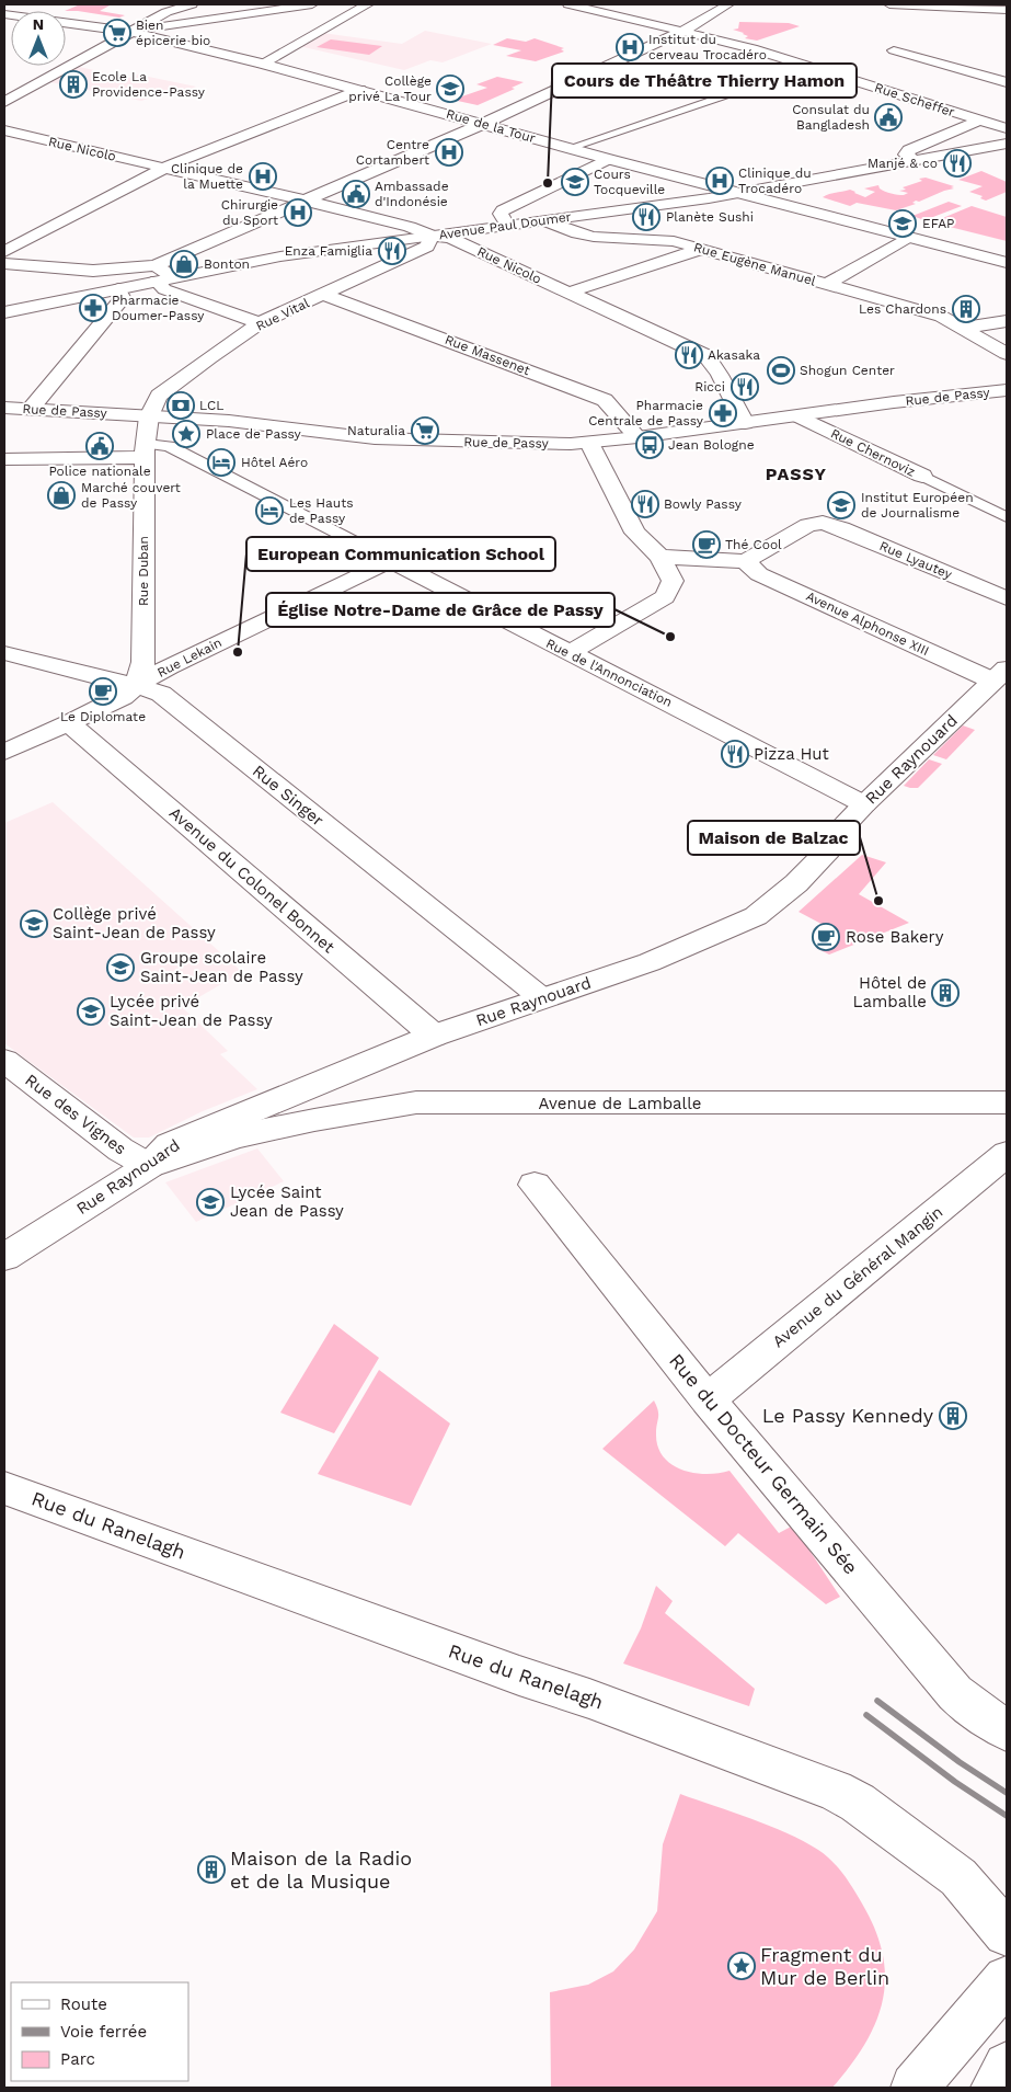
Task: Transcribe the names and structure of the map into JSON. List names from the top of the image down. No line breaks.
{"streets":{"street":["Rue Scheffer","Rue de la Tour","Rue Nicolo","Avenue Paul Doumer","Rue Eugène Manuel","Rue Vital","Rue Massenet","Rue de Passy","Rue Chernoviz","Rue Lyautey","Rue Duban","Avenue Alphonse XIII","Rue Lekain","Rue de l'Annonciation","Rue Raynouard","Rue Singer","Avenue du Colonel Bonnet","Avenue de Lamballe","Rue des Vignes","Avenue du Général Mangin","Rue du Docteur Germain Sée","Rue du Ranelagh"]},"crossings":[["Rue de la Tour","Avenue Paul Doumer"],["Rue Nicolo","Avenue Paul Doumer"],["Rue Nicolo","Rue Vital"],["Rue Nicolo","Rue de Passy"],["Avenue Paul Doumer","Rue Eugène Manuel"],["Avenue Paul Doumer","Rue Vital"],["Rue Vital","Rue Massenet"],["Rue Vital","Rue de Passy"],["Rue Massenet","Rue de Passy"],["Rue de Passy","Rue Chernoviz"],["Rue Lyautey","Avenue Alphonse XIII"],["Rue Duban","Rue Lekain"],["Rue Duban","Rue de l'Annonciation"],["Rue Duban","Rue Singer"],["Avenue Alphonse XIII","Rue Raynouard"],["Rue Lekain","Rue de l'Annonciation"],["Rue Lekain","Rue Singer"],["Rue Lekain","Avenue du Colonel Bonnet"],["Rue de l'Annonciation","Rue Raynouard"],["Rue Raynouard","Rue Singer"],["Rue Raynouard","Avenue du Colonel Bonnet"],["Rue Raynouard","Avenue de Lamballe"],["Rue Raynouard","Rue des Vignes"],["Avenue de Lamballe","Rue des Vignes"],["Avenue du Général Mangin","Rue du Docteur Germain Sée"]],"districts":["PASSY"],"places":{"supermarket":["Bien épicerie bio","Naturalia"],"hospital":["Institut du cerveau Trocadéro","Centre Cortambert","Clinique de la Muette","Clinique du Trocadéro","Chirurgie du Sport"],"building":["Ecole La Providence-Passy","Les Chardons","Hôtel de Lamballe","Le Passy Kennedy","Maison de la Radio et de la Musique"],"school or university":["Collège privé La Tour","Cours Tocqueville","EFAP","Institut Européen de Journalisme","Collège privé Saint-Jean de Passy","Groupe scolaire Saint-Jean de Passy","Lycée privé Saint-Jean de Passy","Lycée Saint Jean de Passy"],"public building":["Consulat du Bangladesh","Ambassade d'Indonésie","Police nationale"],"restaurant":["Manjé & co","Planète Sushi","Enza Famiglia","Akasaka","Ricci","Bowly Passy","Pizza Hut"],"other":["Cours de Théâtre Thierry Hamon","Église Notre-Dame de Grâce de Passy","European Communication School","Maison de Balzac"],"shop":["Bonton","Marché couvert de Passy"],"pharmacy":["Pharmacie Doumer-Passy","Pharmacie Centrale de Passy"],"sports":["Shogun Center"],"bank":["LCL"],"place":["Place de Passy","Fragment du Mur de Berlin"],"bus stop":["Jean Bologne"],"hotel":["Hôtel Aéro","Les Hauts de Passy"],"cafe":["Thé Cool","Le Diplomate","Rose Bakery"]},"legend":["Route","Voie ferrée","Parc"],"north":"top"}
